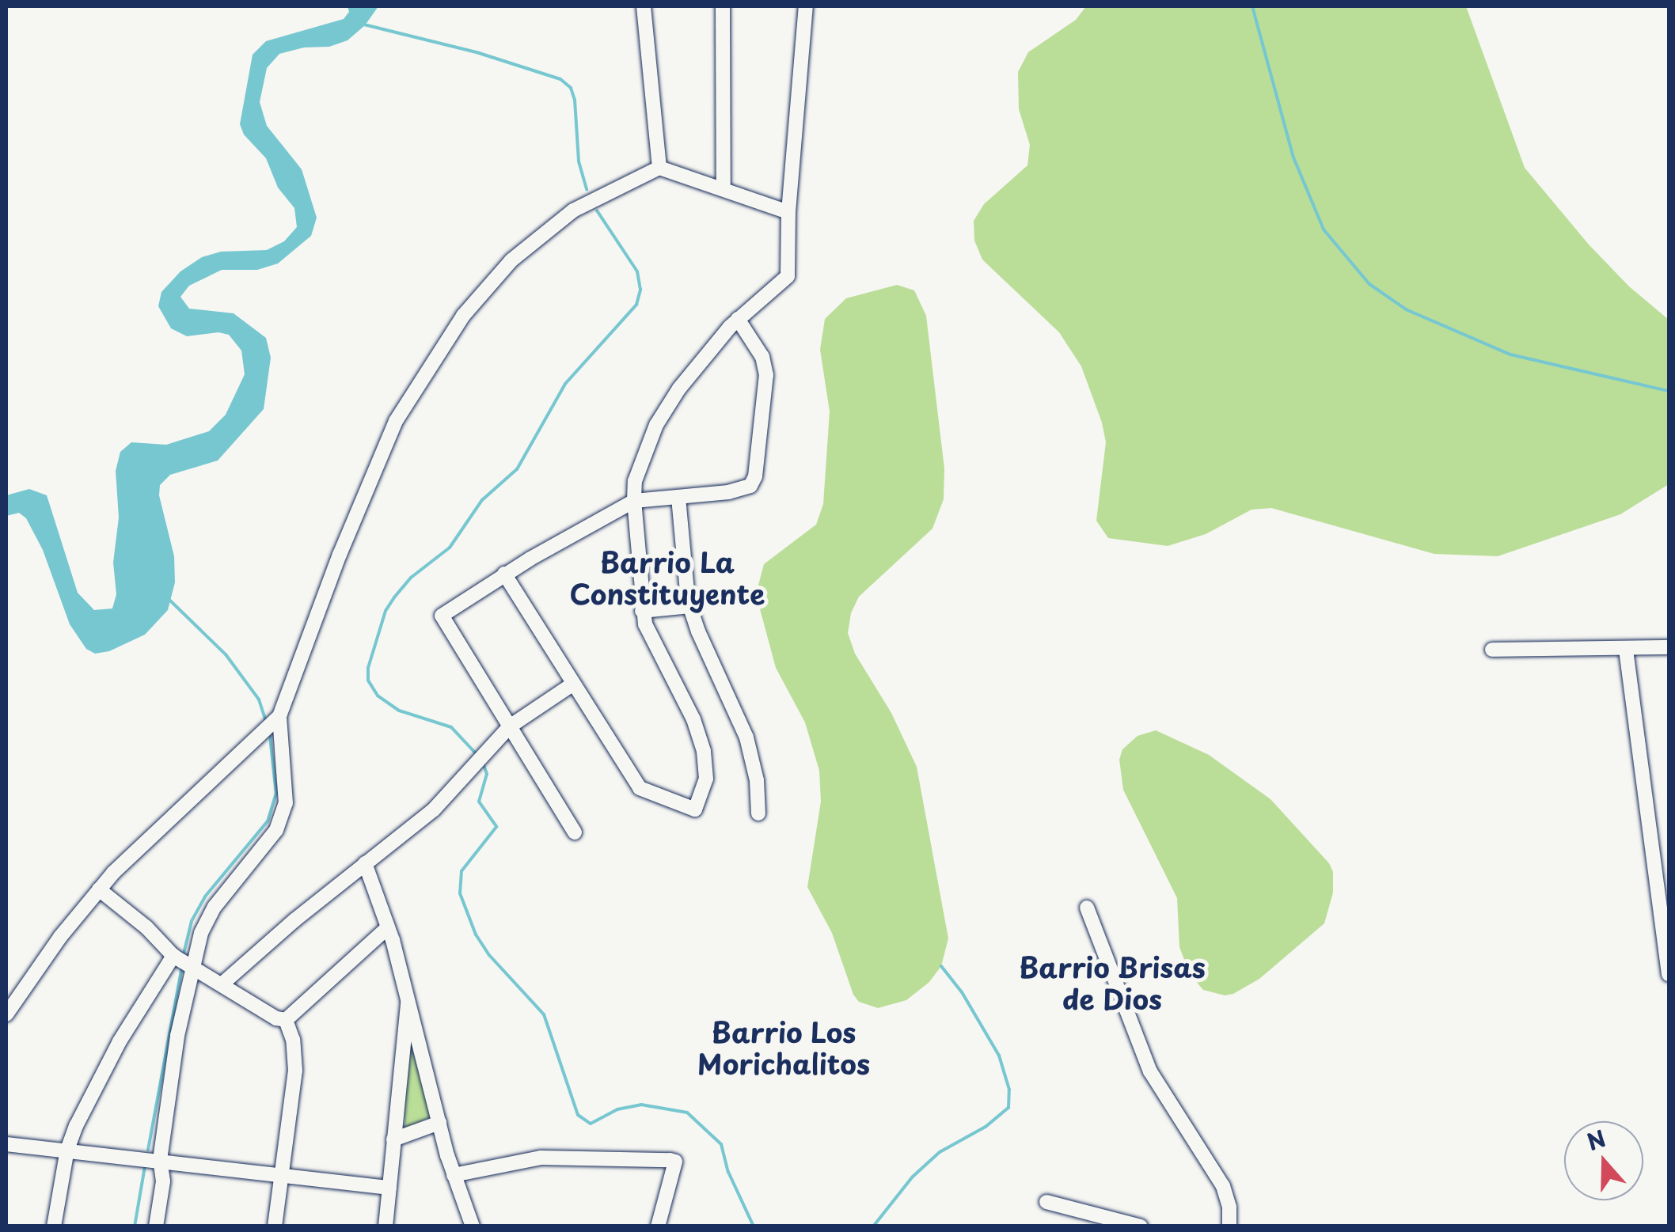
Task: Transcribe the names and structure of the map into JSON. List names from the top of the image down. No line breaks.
{"districts":["Barrio La Constituyente","Barrio Brisas de Dios","Barrio Los Morichalitos"],"north":"top"}
